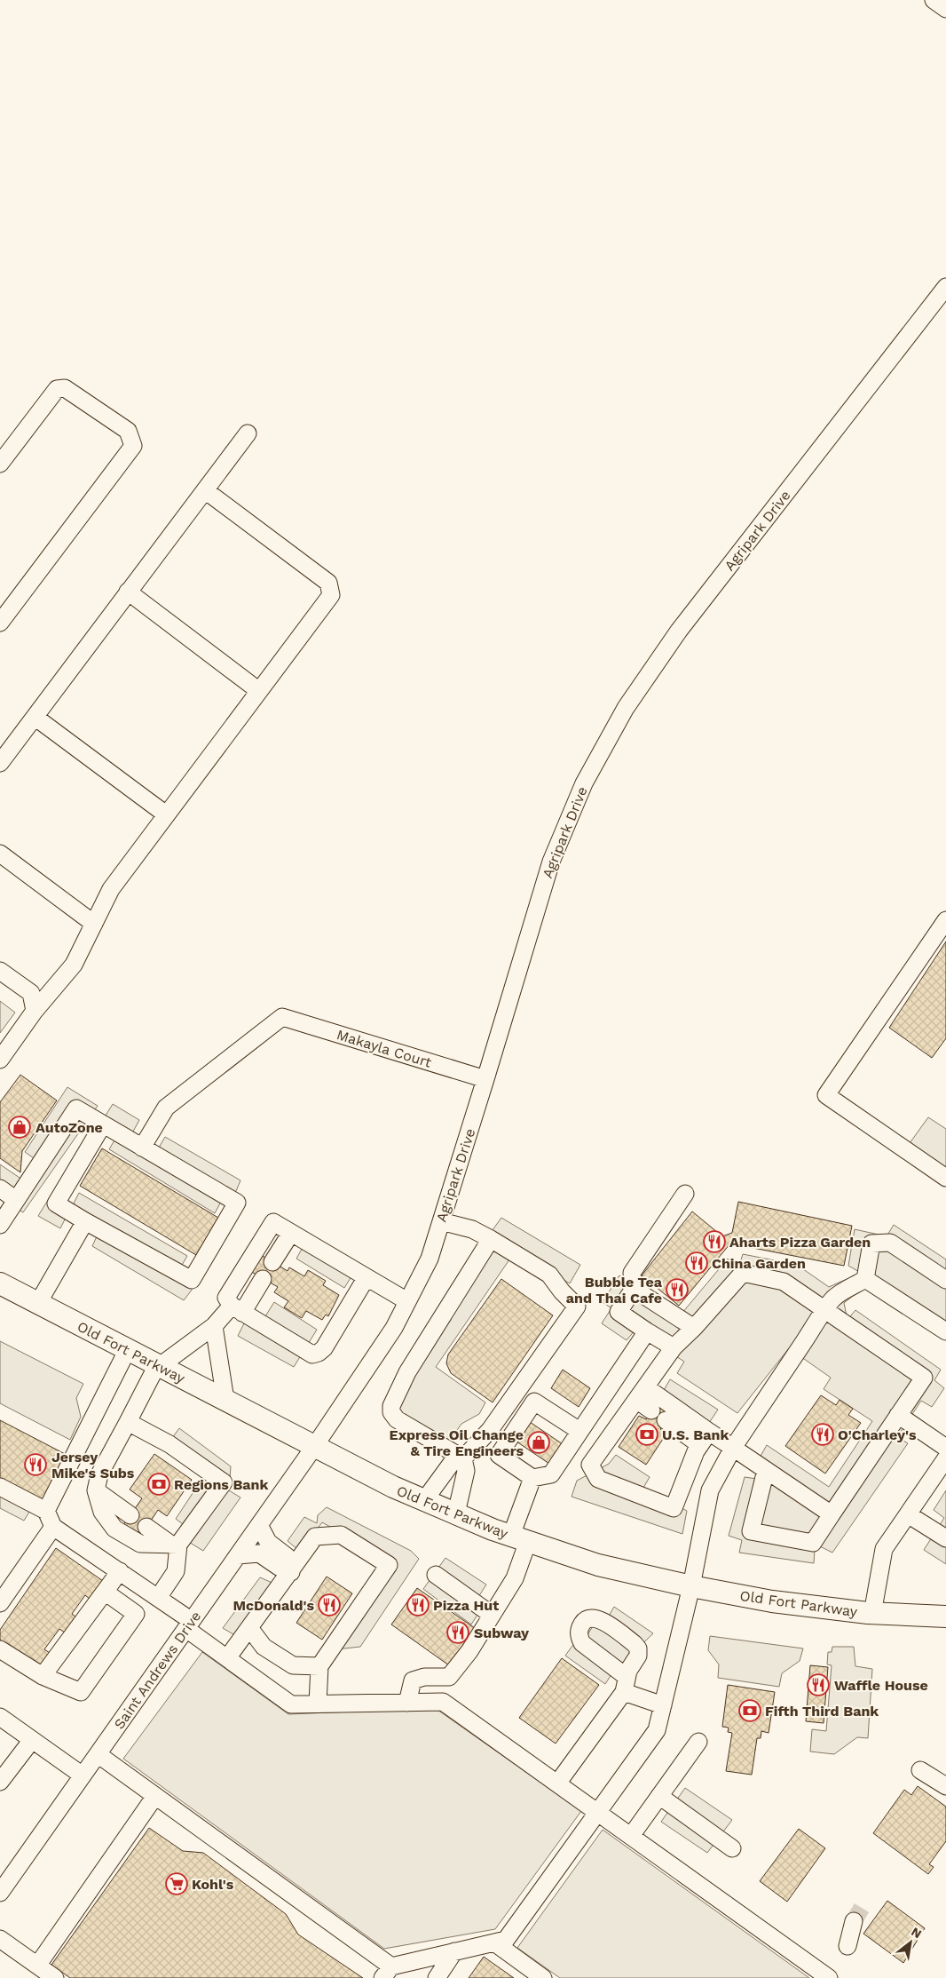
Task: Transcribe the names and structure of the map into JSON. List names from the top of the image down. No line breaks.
{"streets":{"main road":["Old Fort Parkway"],"street":["Agripark Drive","Makayla Court","Saint Andrews Drive"]},"crossings":[["Agripark Drive","Makayla Court"],["Agripark Drive","Old Fort Parkway"],["Agripark Drive","Saint Andrews Drive"],["Old Fort Parkway","Saint Andrews Drive"]],"places":{"shop":["AutoZone","Express Oil Change & Tire Engineers"],"restaurant":["Aharts Pizza Garden","China Garden","Bubble Tea and Thai Cafe","O'Charley's","Jersey Mike's Subs","McDonald's","Pizza Hut","Subway","Waffle House"],"bank":["U.S. Bank","Regions Bank","Fifth Third Bank"],"supermarket":["Kohl's"]},"north":"top right"}
